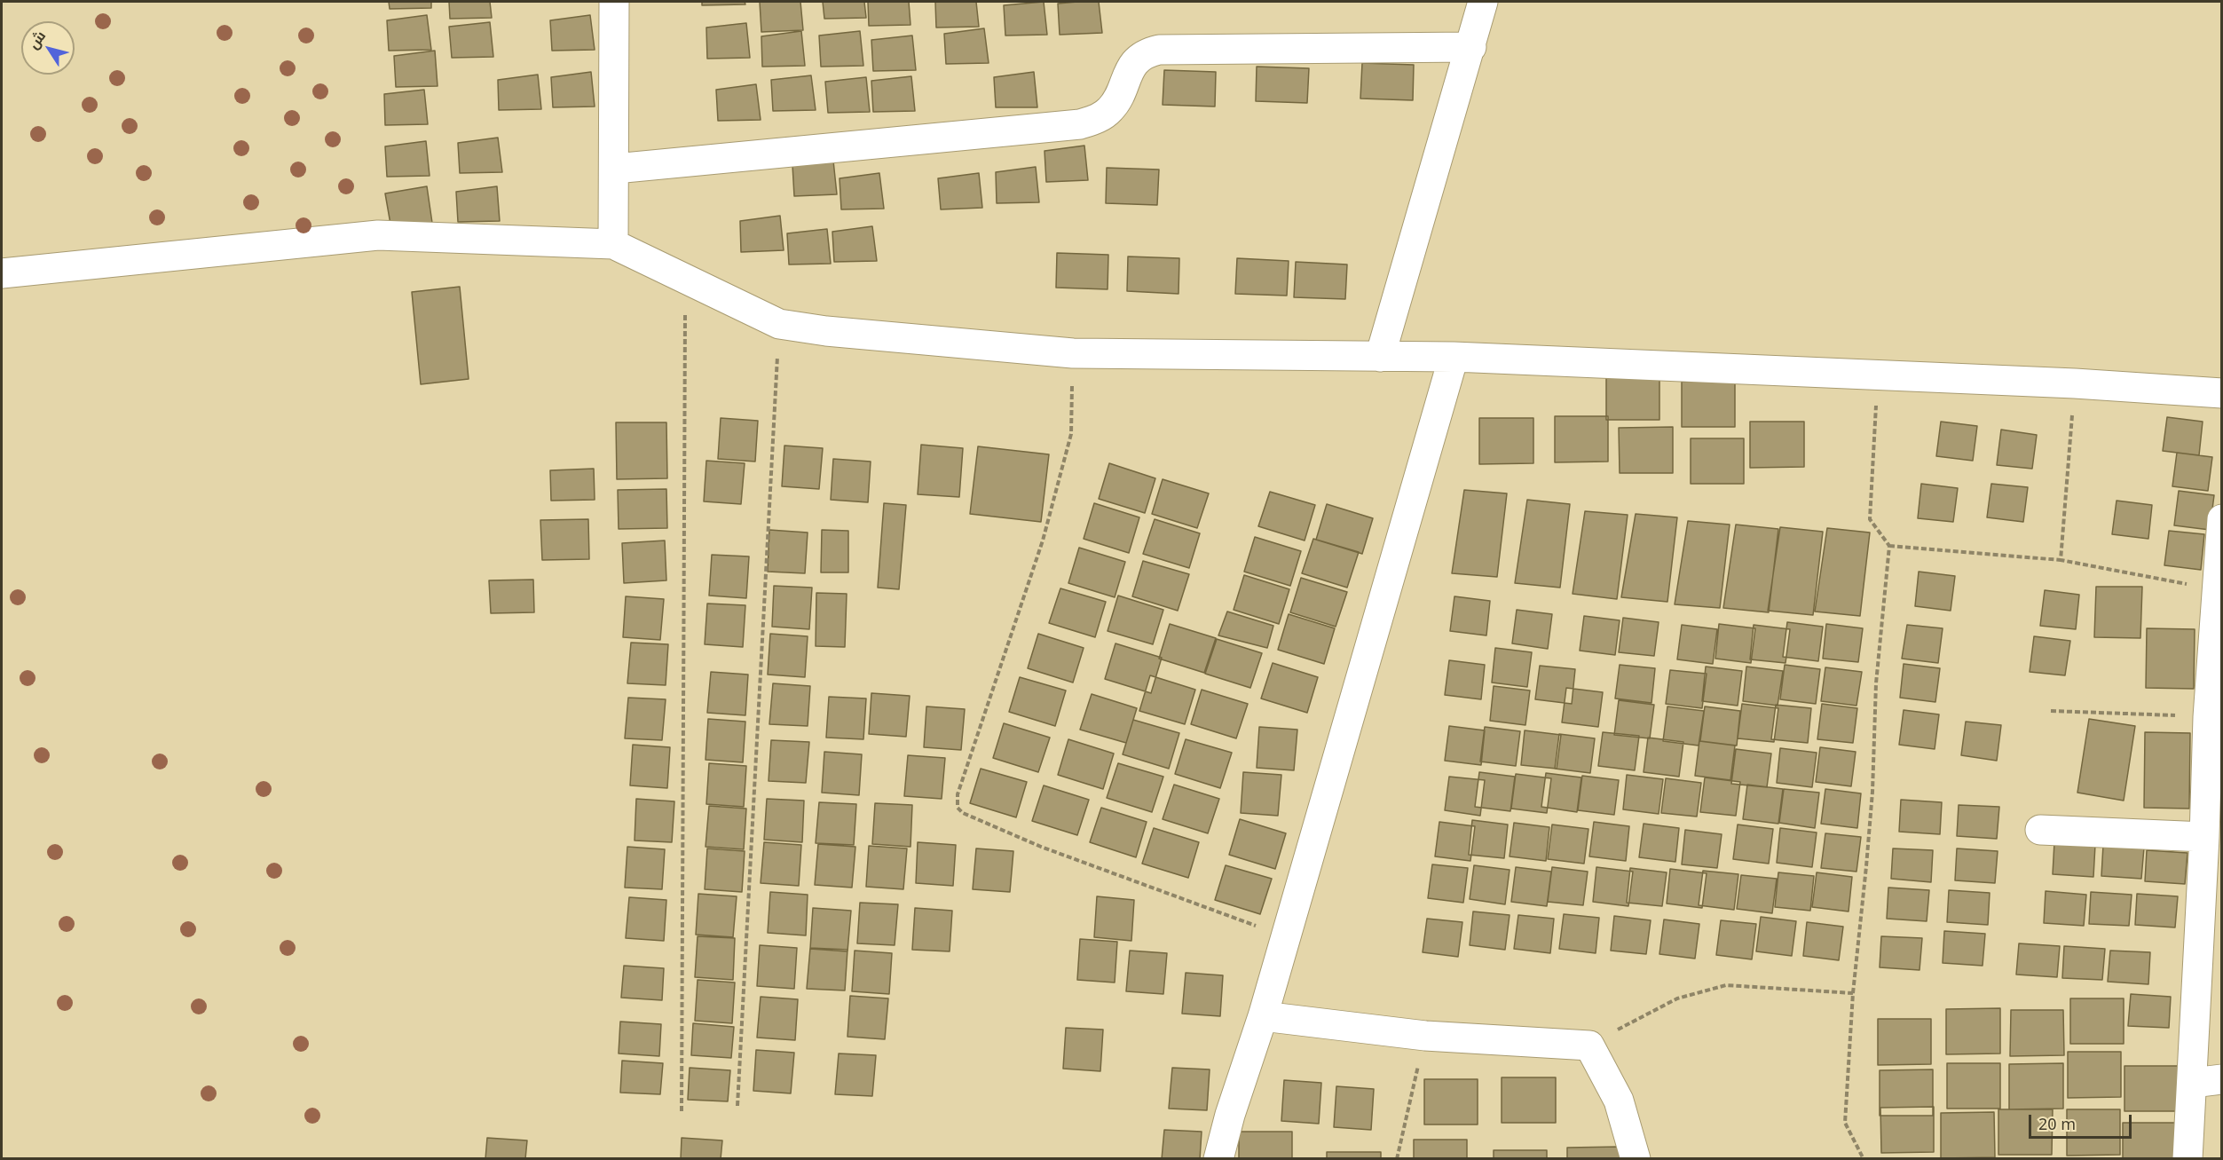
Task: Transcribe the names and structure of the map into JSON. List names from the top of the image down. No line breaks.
{"scale_bar":"20 m","north":"top left"}
